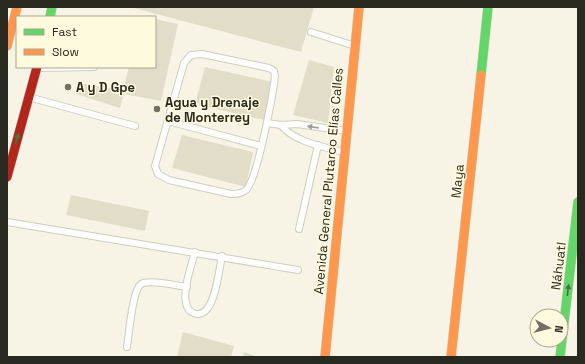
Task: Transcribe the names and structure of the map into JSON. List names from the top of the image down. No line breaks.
{"streets":{"street":["Avenida General Plutarco Elías Calles","Maya","Náhuatl"]},"one_way":["Náhuatl"],"places":["A y D Gpe","Agua y Drenaje de Monterrey"],"legend":["Fast","Slow"],"north":"right"}
